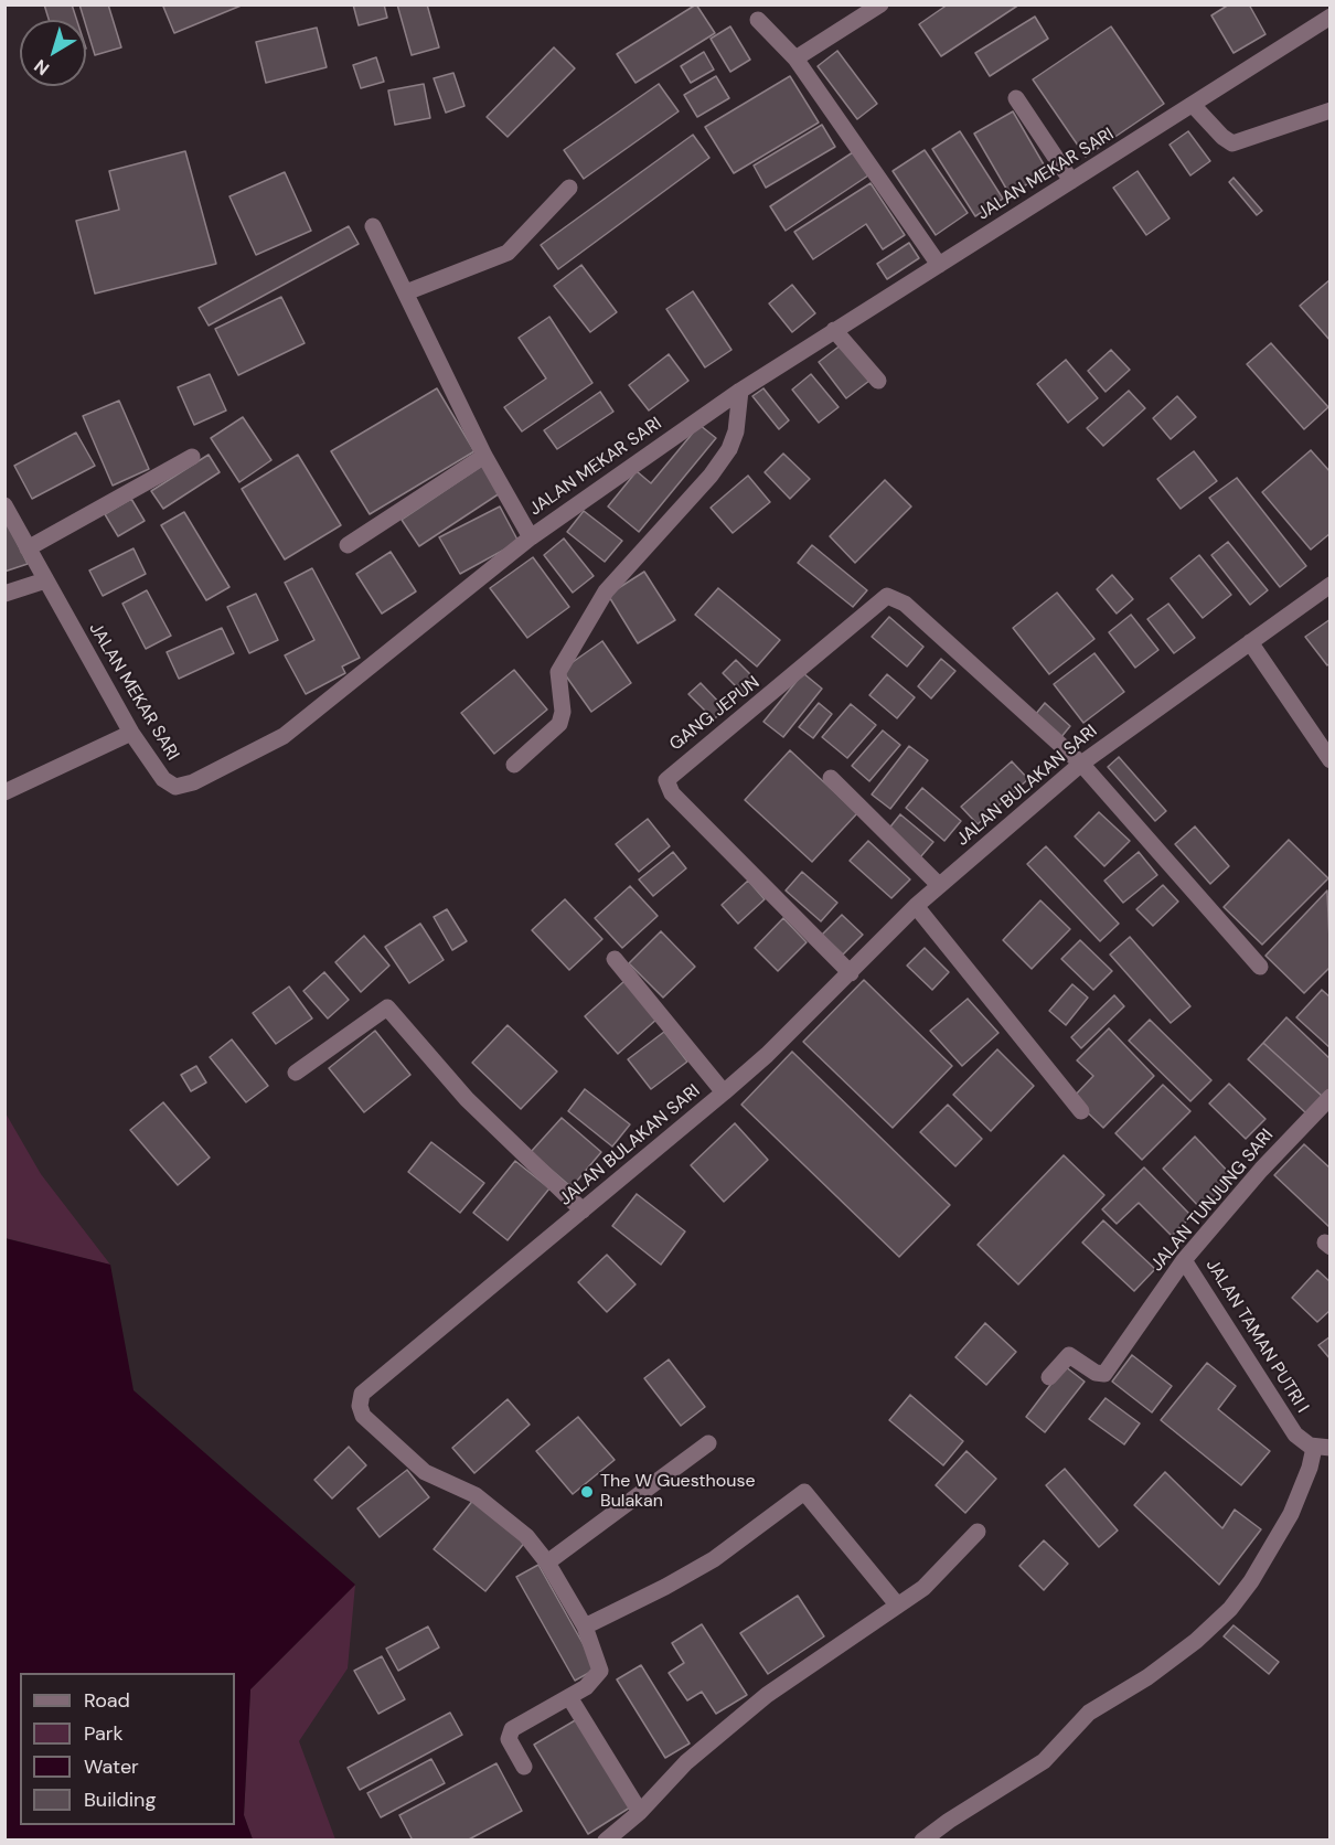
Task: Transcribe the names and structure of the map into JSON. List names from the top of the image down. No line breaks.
{"streets":{"street":["JALAN MEKAR SARI","GANG JEPUN","JALAN BULAKAN SARI","JALAN TUNJUNG SARI","JALAN TAMAN PUTRI I"]},"crossings":[["GANG JEPUN","JALAN BULAKAN SARI"],["JALAN TUNJUNG SARI","JALAN TAMAN PUTRI I"]],"places":["The W Guesthouse Bulakan"],"legend":["Road","Park","Water","Building"],"north":"bottom left"}
